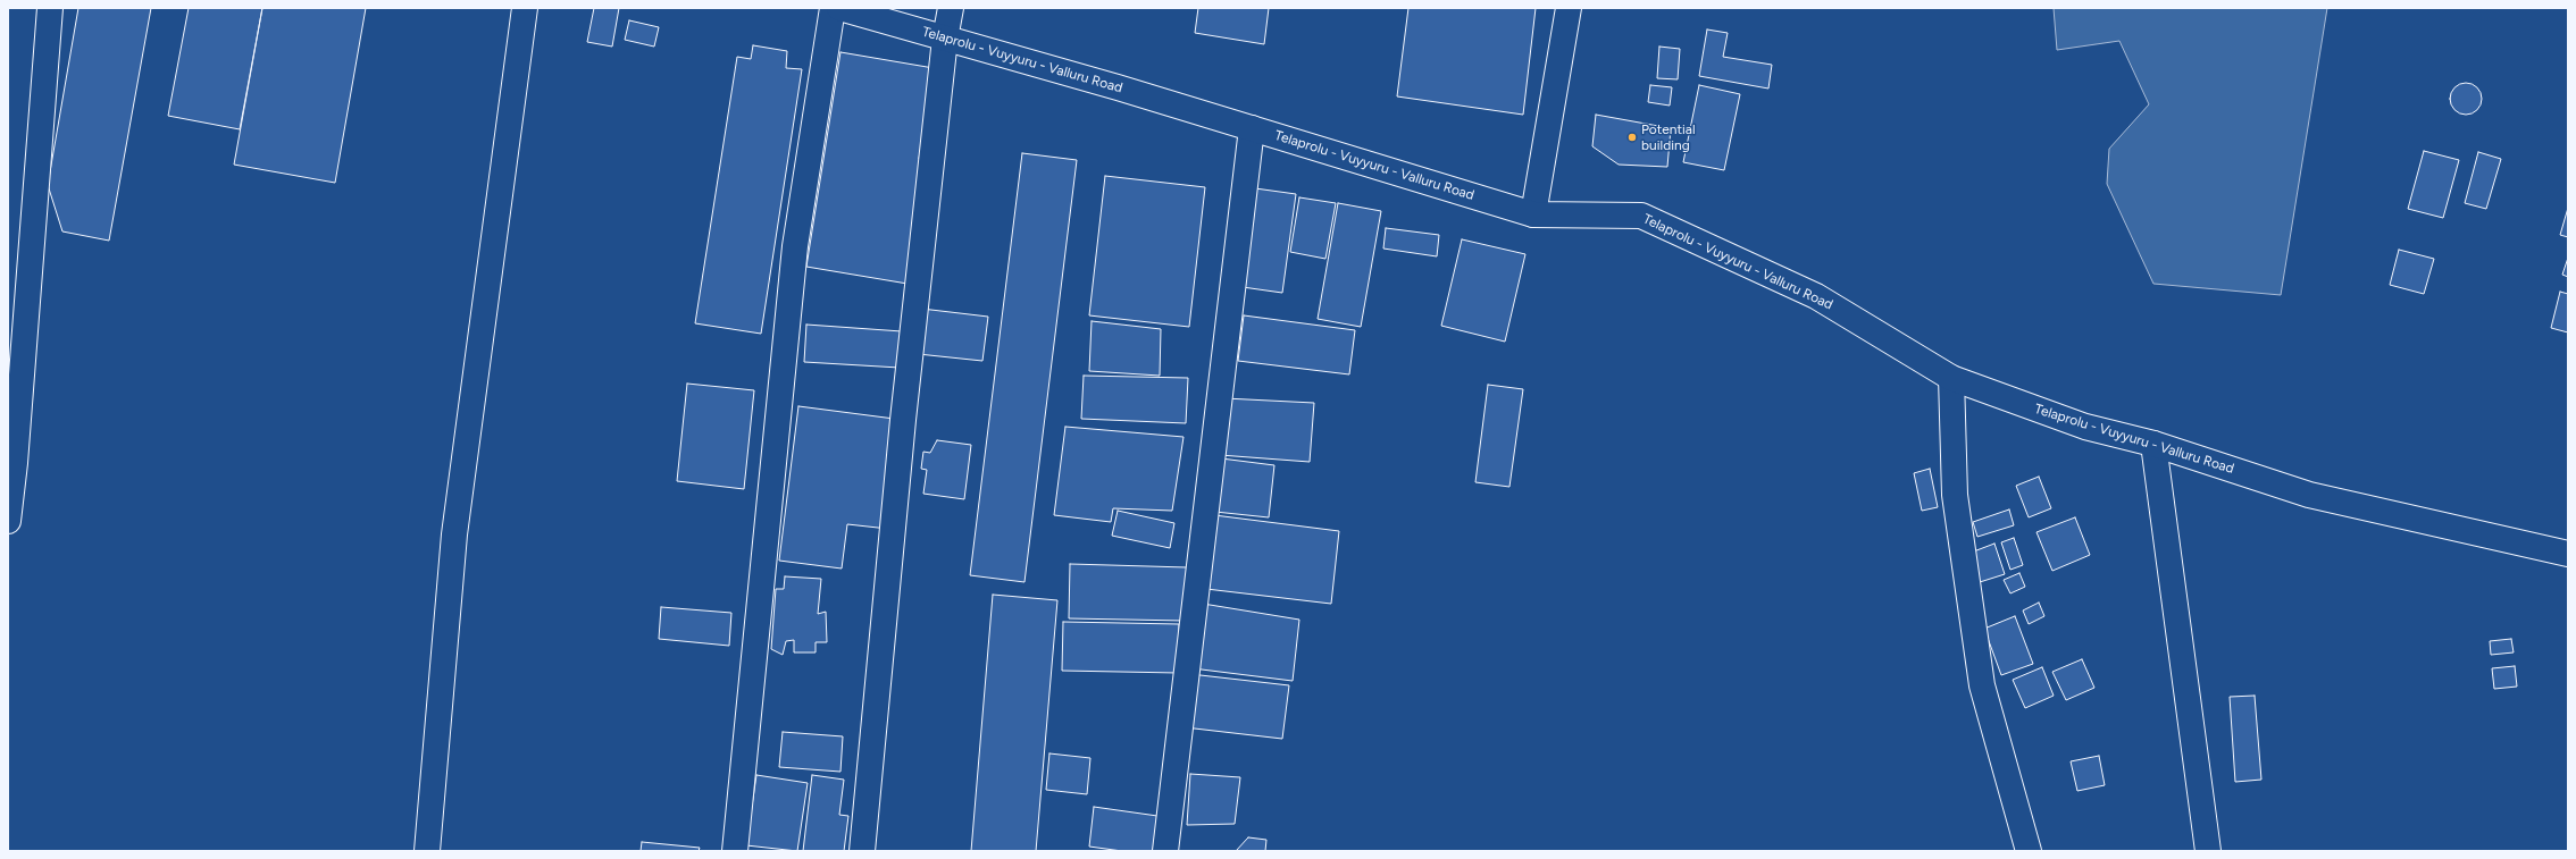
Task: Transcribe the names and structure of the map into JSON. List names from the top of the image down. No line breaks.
{"streets":{"street":["Telaprolu - Vuyyuru - Valluru Road"]},"places":["Potential building"]}
